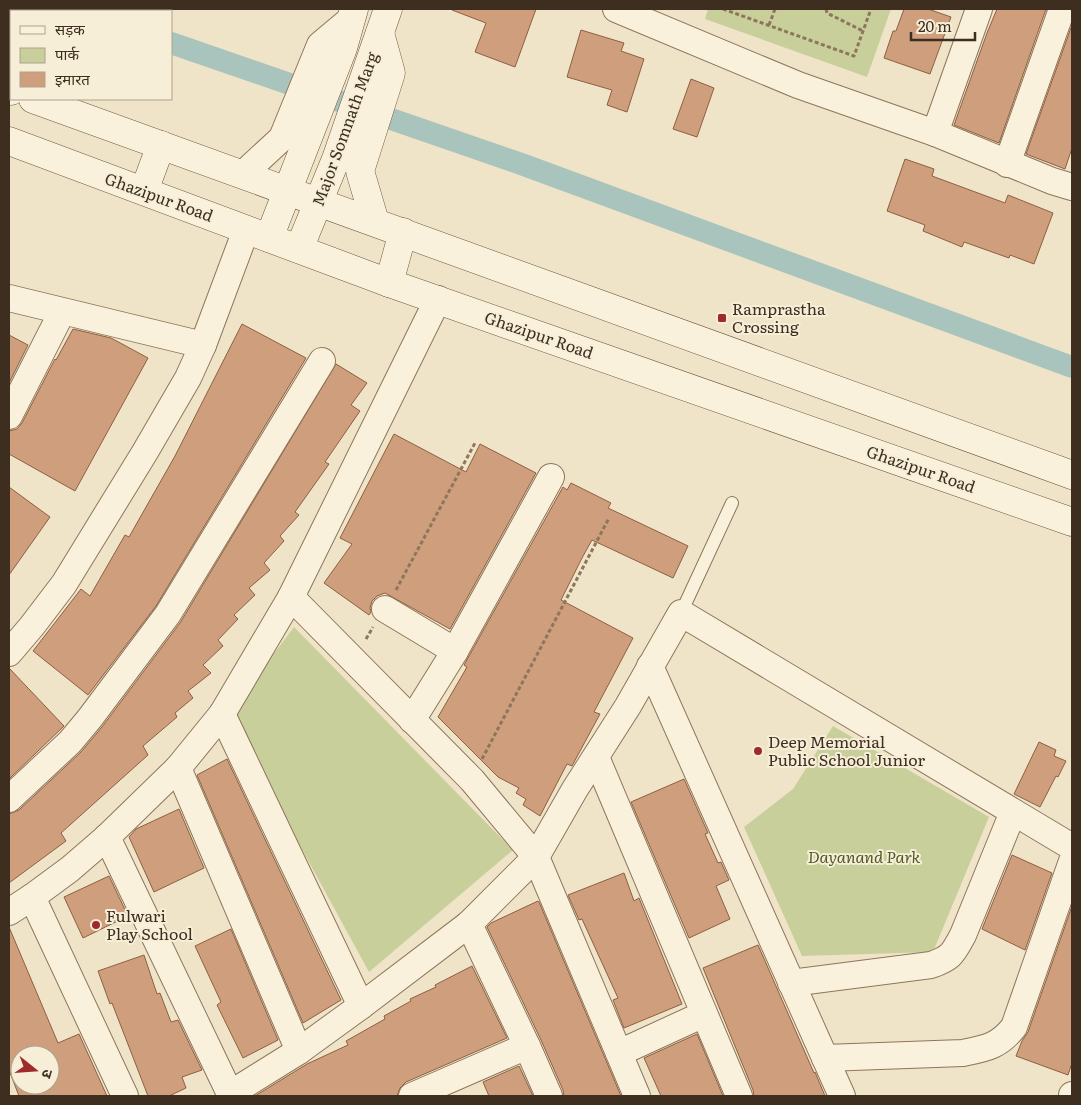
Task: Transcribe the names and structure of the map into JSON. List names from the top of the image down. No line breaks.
{"streets":{"main road":["Major Somnath Marg","Ghazipur Road"]},"crossings":[["Major Somnath Marg","Ghazipur Road"]],"parks":["Dayanand Park"],"places":{"transit":["Ramprastha Crossing"],"other":["Deep Memorial Public School Junior","Fulwari Play School"]},"legend":["सड़क","पार्क","इमारत"],"scale_bar":"20 m","north":"right"}
